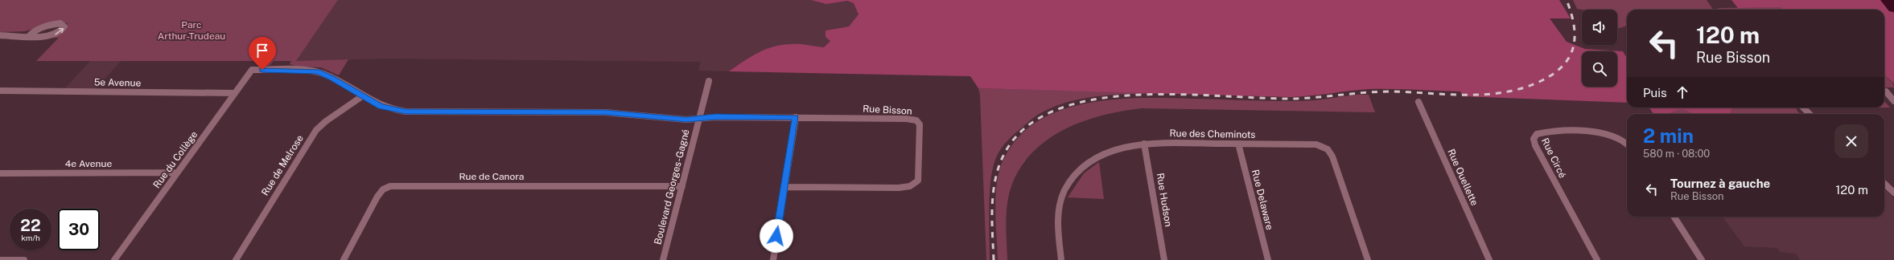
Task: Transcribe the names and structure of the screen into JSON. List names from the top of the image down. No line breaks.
{"streets":{"street":["5e Avenue","Rue Bisson","Rue des Cheminots","Rue Circé","Rue du Collège","4e Avenue","Rue de Melrose","Rue de Canora","Rue Ouellette","Boulevard Georges-Gagné","Rue Hudson","Rue Delaware"]},"crossings":[["5e Avenue","Rue du Collège"],["Rue Bisson","Rue du Collège"],["Rue Bisson","Rue de Melrose"],["Rue Bisson","Boulevard Georges-Gagné"],["Rue des Cheminots","Rue Hudson"],["Rue des Cheminots","Rue Delaware"],["Rue du Collège","4e Avenue"],["Rue de Canora","Boulevard Georges-Gagné"]],"parks":["Parc Arthur-Trudeau"],"page":{"turn":["120 m","Rue Bisson"],"then":"Puis","heading":["2 min","580 m · 08:00"],"list":[{"name":"Tournez à gauche","note":"Rue Bisson","value":"120 m"}],"speed":"22 km/h","limit":"30"}}
